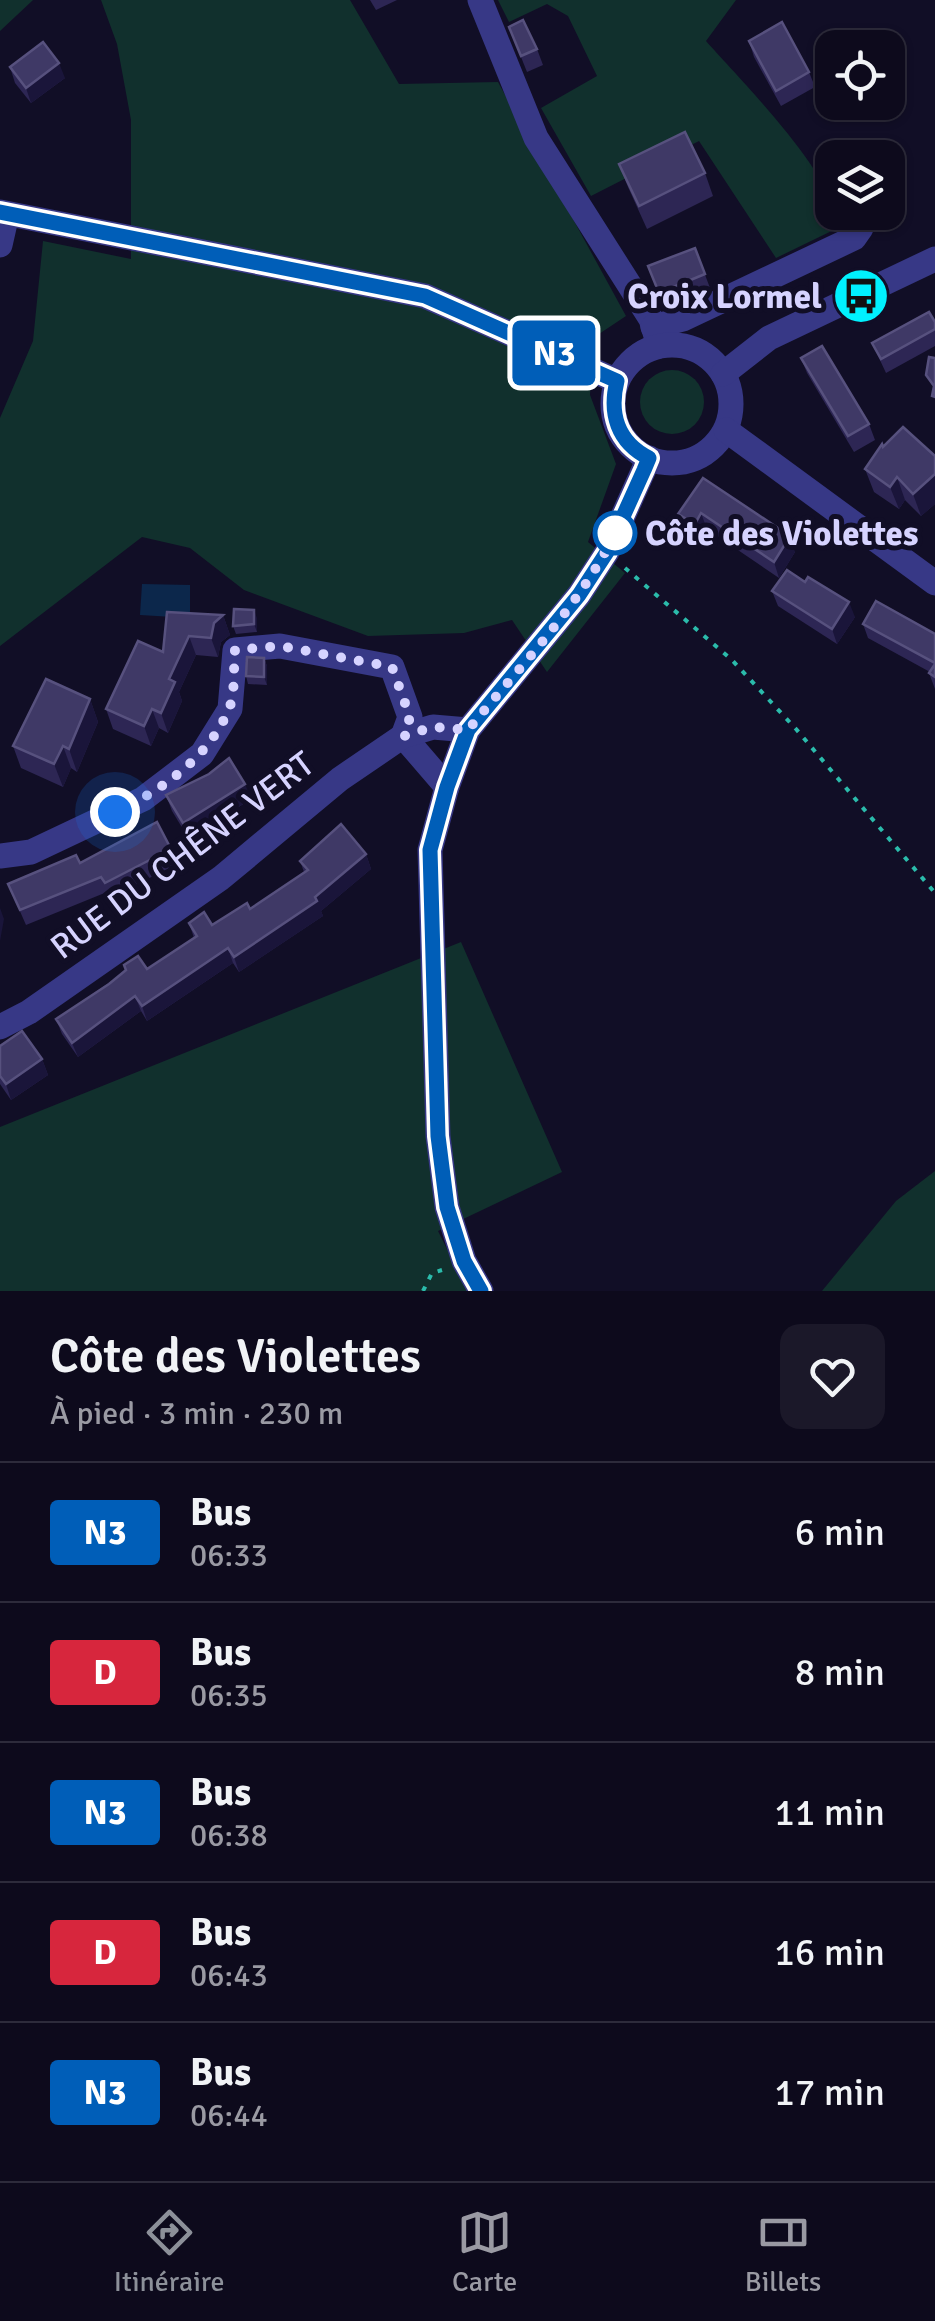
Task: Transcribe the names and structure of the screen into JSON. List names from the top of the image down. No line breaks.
{"streets":{"street":["RUE DU CHÊNE VERT"]},"places":{"bus stop":["Croix Lormel"],"other":["Côte des Violettes"]},"lines":["bus line N3"],"page":{"on_map":"N3","heading":["Côte des Violettes","À pied · 3 min · 230 m"],"list":[{"mark":"N3","name":"Bus","note":"06:33","value":"6 min"},{"mark":"D","name":"Bus","note":"06:35","value":"8 min"},{"mark":"N3","name":"Bus","note":"06:38","value":"11 min"},{"mark":"D","name":"Bus","note":"06:43","value":"16 min"},{"mark":"N3","name":"Bus","note":"06:44","value":"17 min"}],"tabs":["Itinéraire","Carte","Billets"]}}
